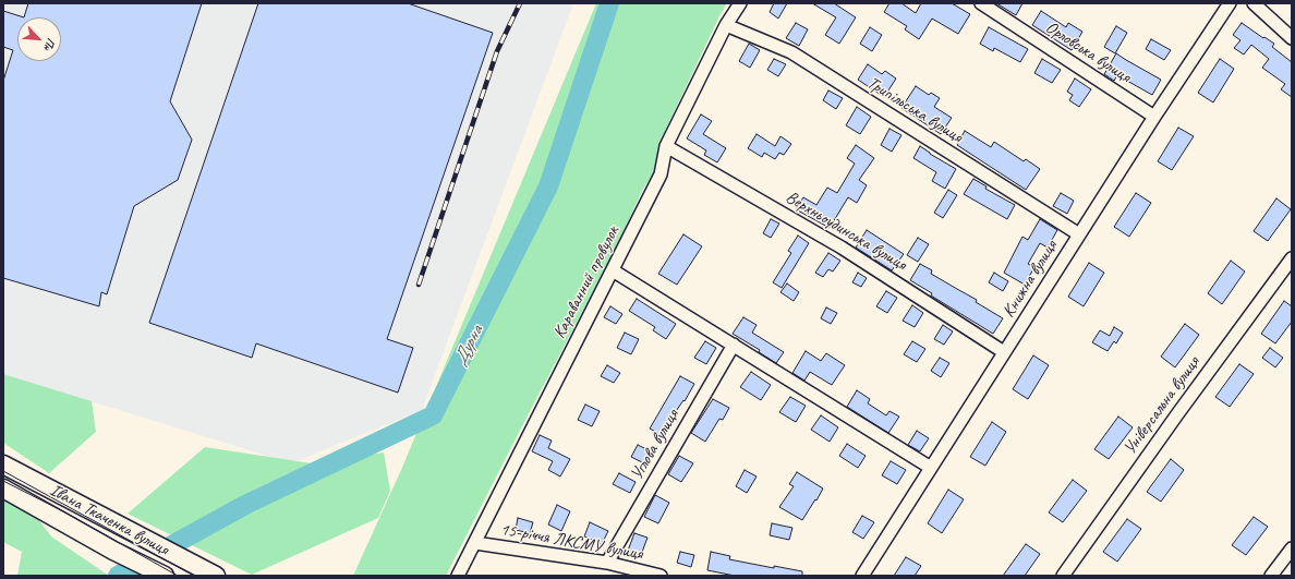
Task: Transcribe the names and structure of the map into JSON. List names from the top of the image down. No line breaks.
{"streets":{"main road":["Івана Ткаченка вулиця"],"street":["Орловська вулиця","Трипільська вулиця","Верхньоудинська вулиця","Книжна вулиця","Караванний провулок","Універсальна вулиця","Углова вулиця","15-річчя ЛКСМУ вулиця"]},"crossings":[["Орловська вулиця","Книжна вулиця"],["Трипільська вулиця","Книжна вулиця"],["Трипільська вулиця","Караванний провулок"],["Верхньоудинська вулиця","Книжна вулиця"],["Верхньоудинська вулиця","Караванний провулок"],["Караванний провулок","15-річчя ЛКСМУ вулиця"],["Углова вулиця","15-річчя ЛКСМУ вулиця"]],"water":["Дурна"],"north":"bottom right"}
